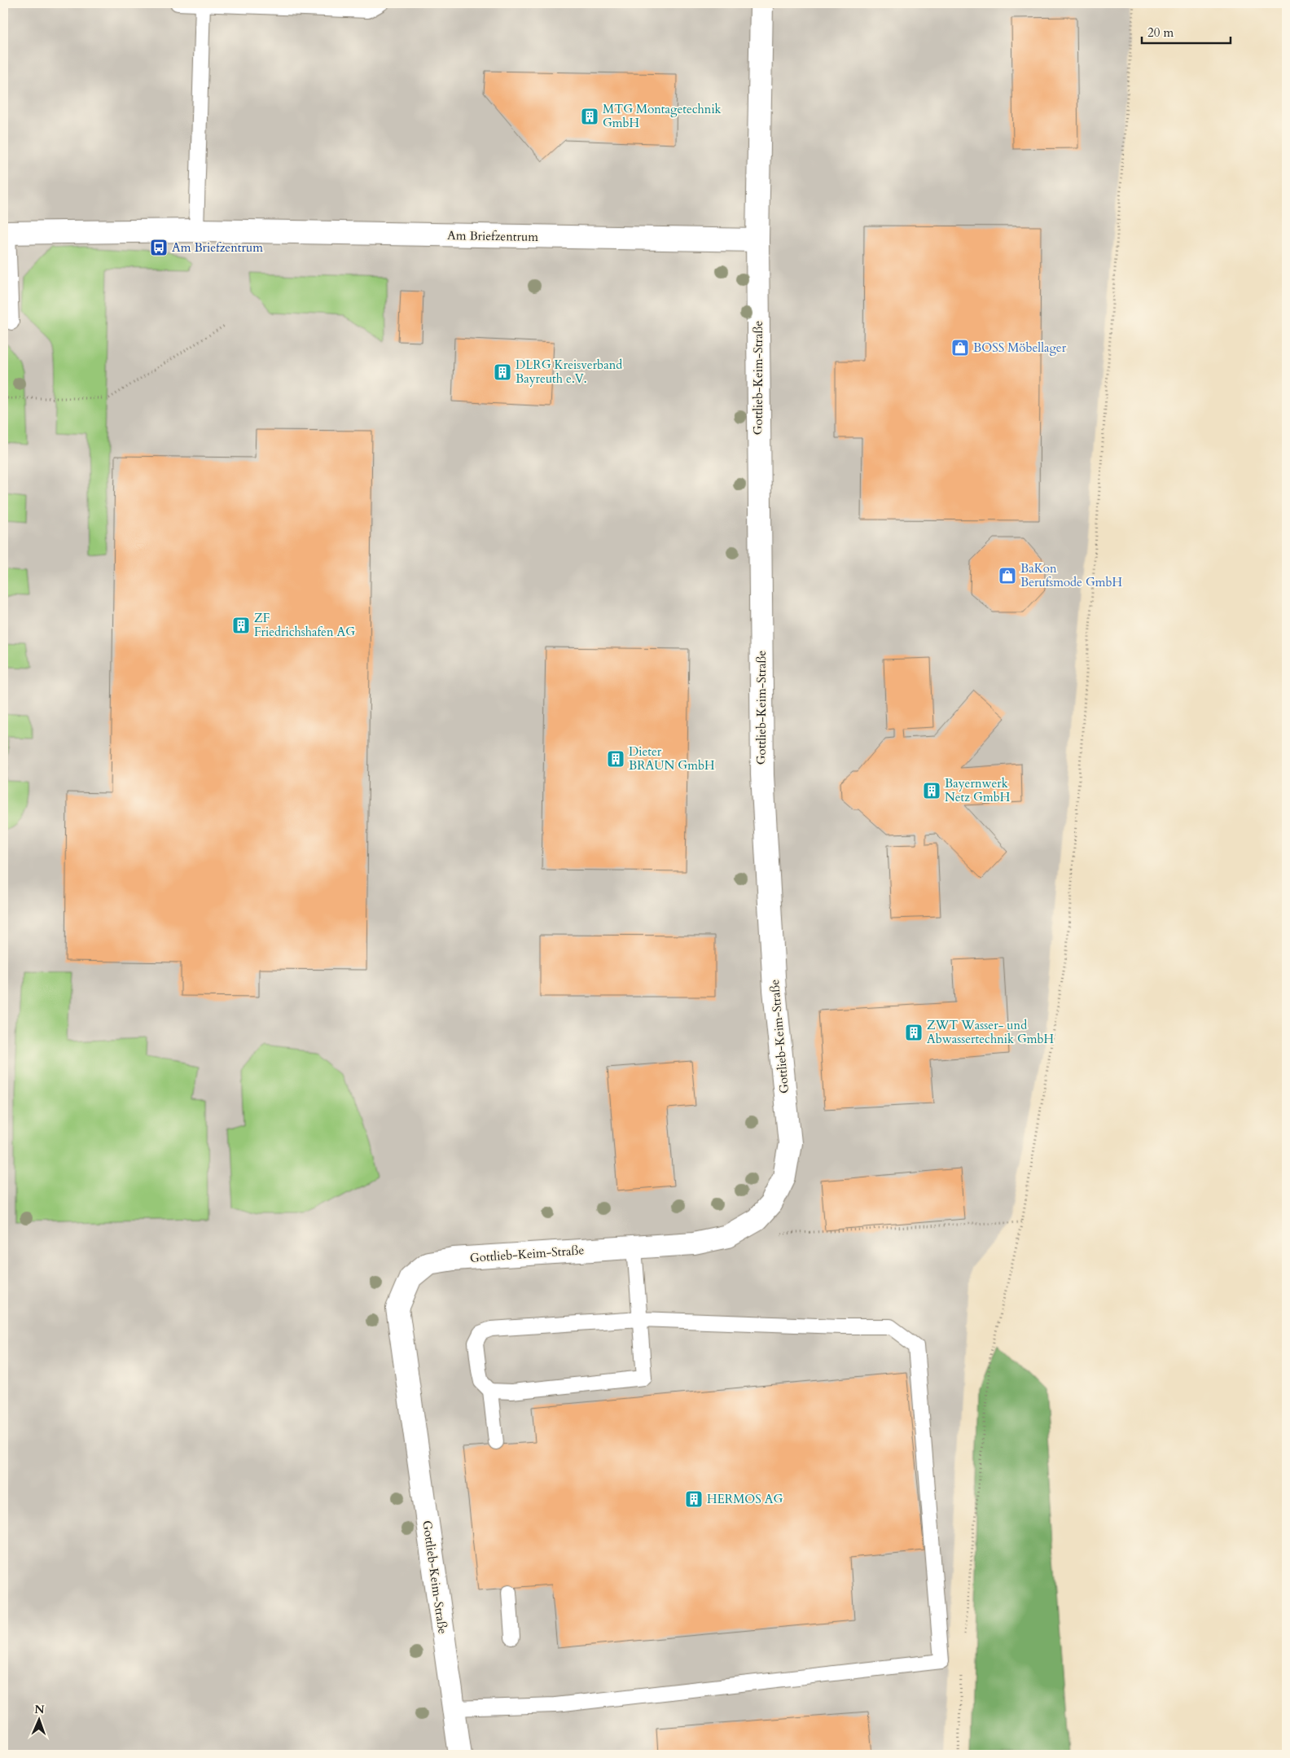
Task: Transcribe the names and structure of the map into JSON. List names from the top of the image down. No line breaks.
{"streets":{"street":["Am Briefzentrum","Gottlieb-Keim-Straße"]},"crossings":[["Am Briefzentrum","Gottlieb-Keim-Straße"]],"places":{"building":["MTG Montagetechnik GmbH","DLRG Kreisverband Bayreuth e.V.","ZF Friedrichshafen AG","Dieter BRAUN GmbH","Bayernwerk Netz GmbH","ZWT Wasser- und Abwassertechnik GmbH","HERMOS AG"],"bus stop":["Am Briefzentrum"],"shop":["BOSS Möbellager","BaKon Berufsmode GmbH"]},"scale_bar":"20 m","north":"top"}
